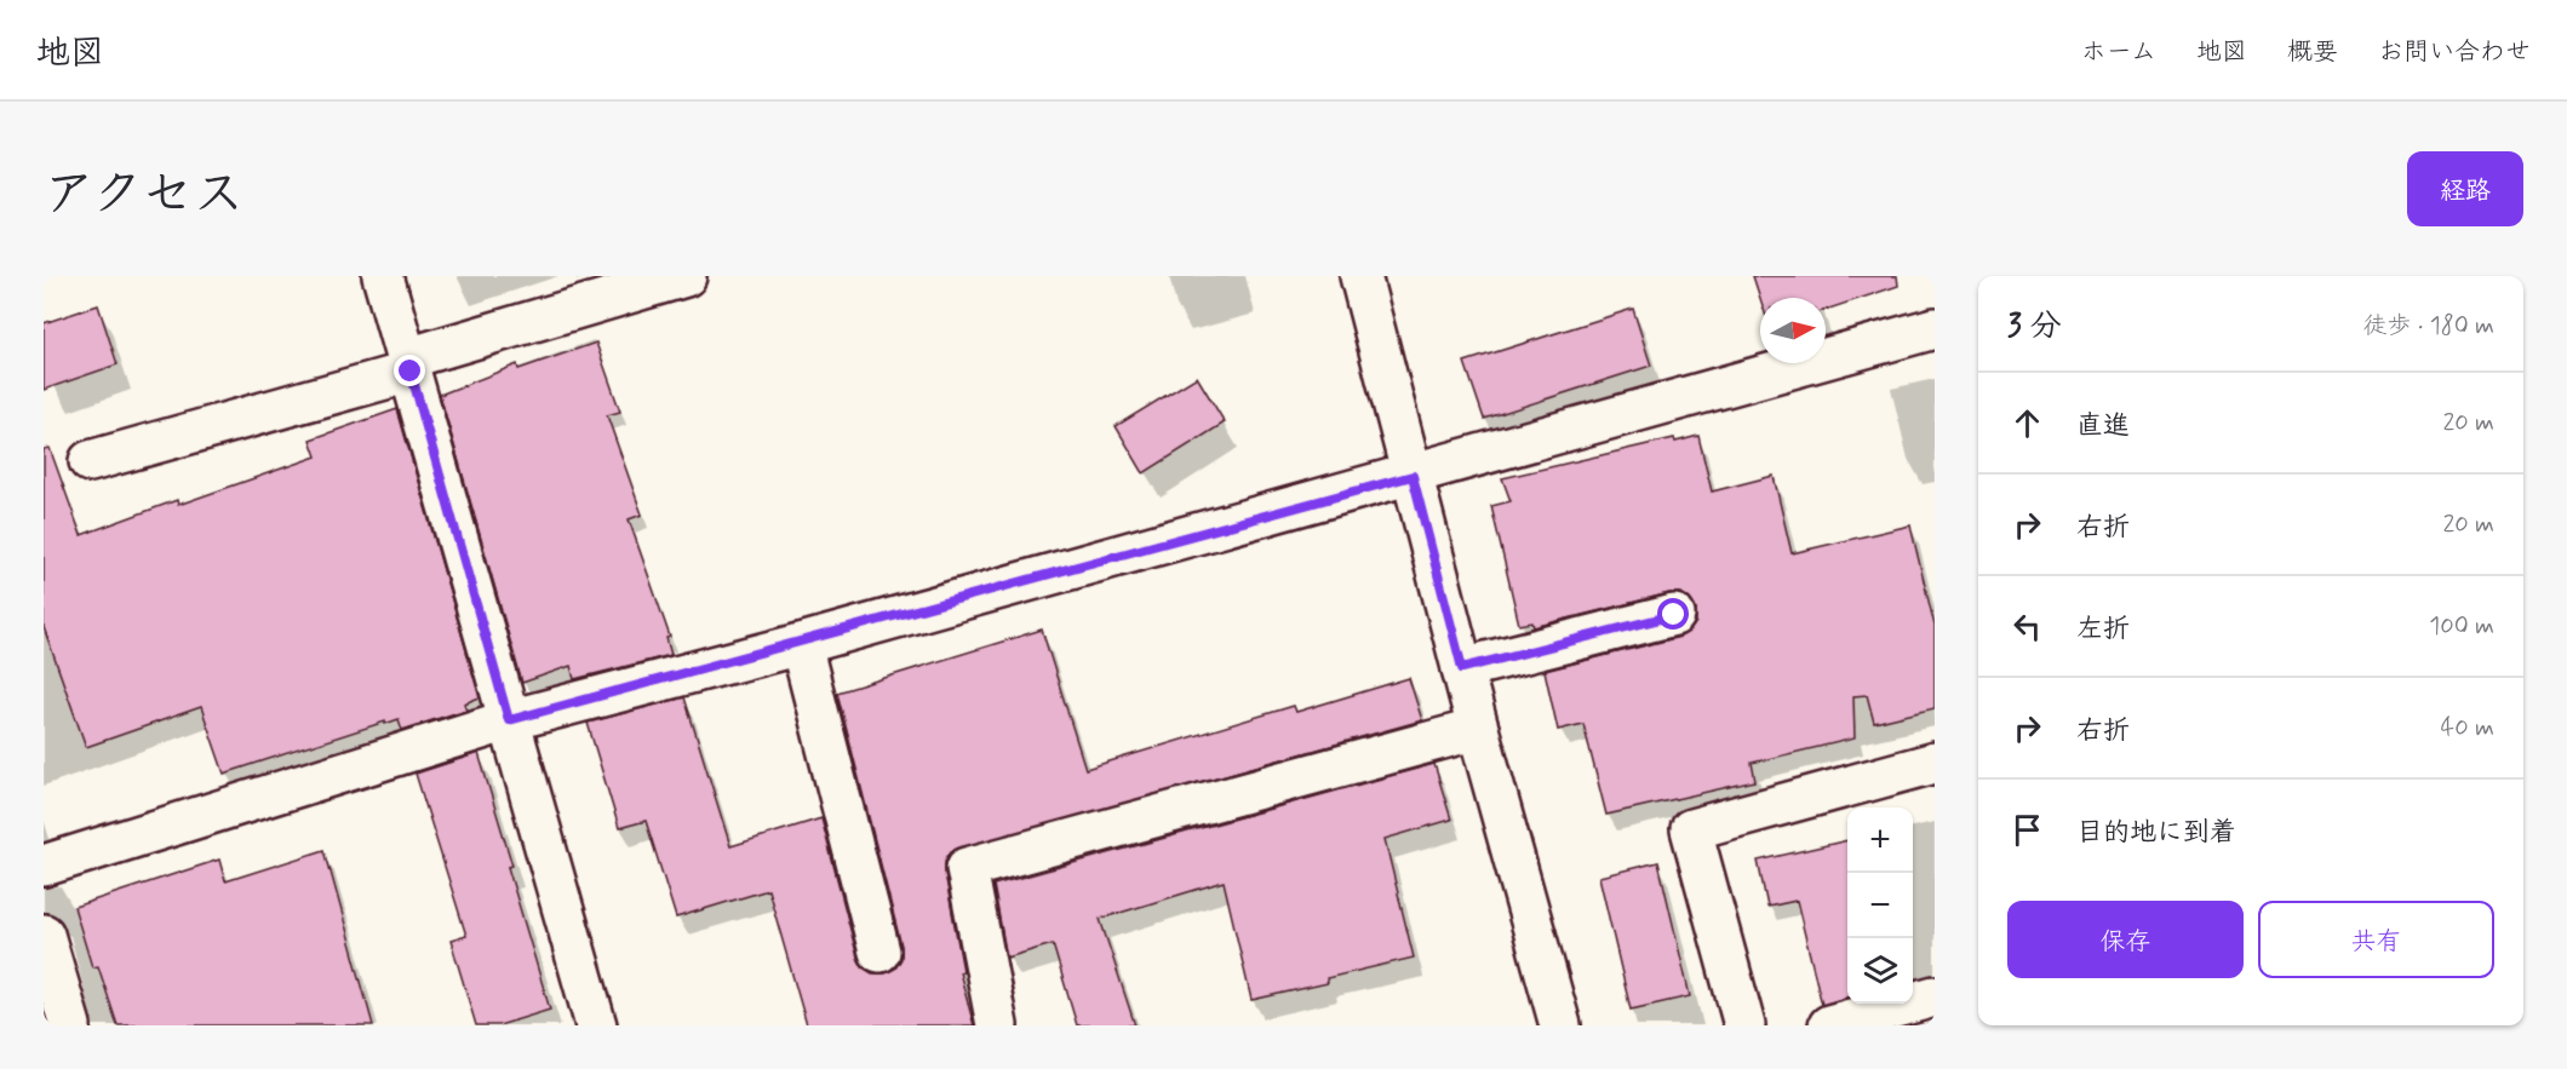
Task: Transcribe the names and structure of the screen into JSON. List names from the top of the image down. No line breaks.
{"north":"right","page":{"header":"地図","nav":["ホーム","地図","概要","お問い合わせ"],"title":"アクセス","buttons":["経路",["保存","共有"]],"heading":["3 分","徒歩 · 180 m"],"list":[["直進","20 m"],["右折","20 m"],["左折","100 m"],["右折","40 m"],"目的地に到着"],"map_buttons":["+","−"]}}
